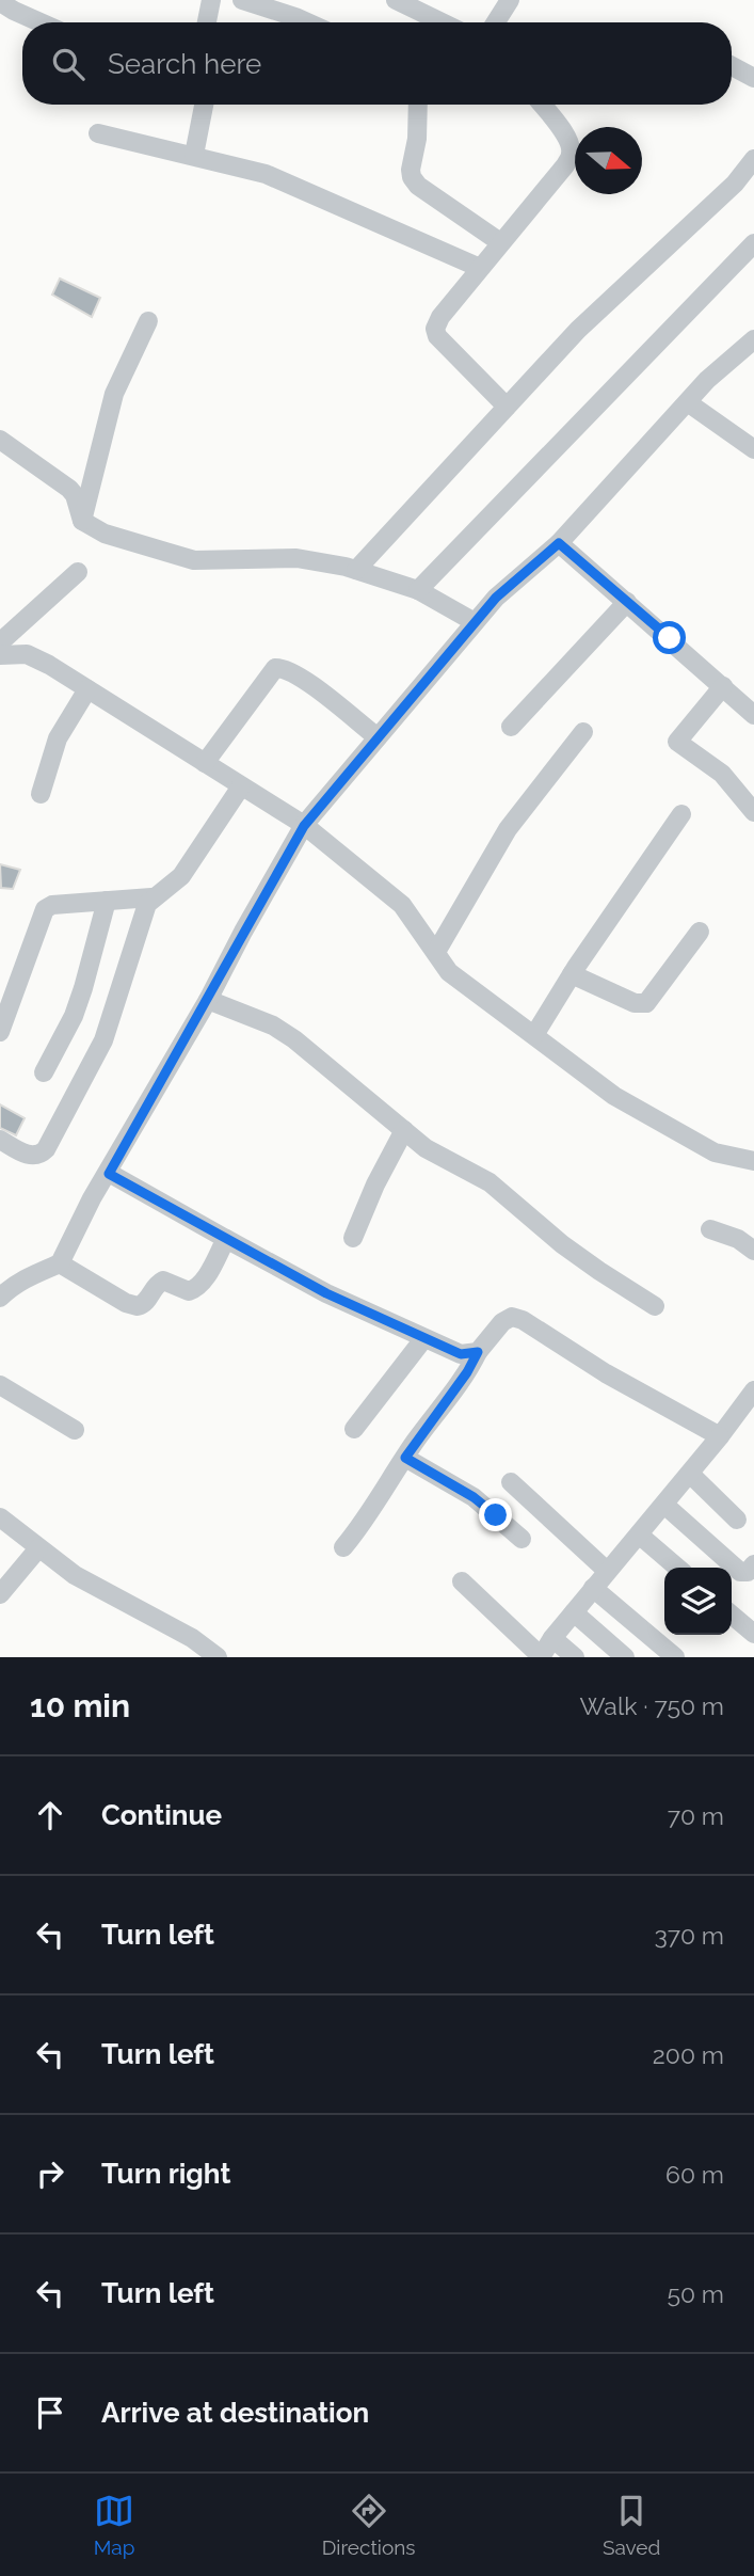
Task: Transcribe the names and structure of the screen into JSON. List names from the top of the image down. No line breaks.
{"north":"right","page":{"search":"Search here","heading":["10 min","Walk · 750 m"],"list":[["Continue","70 m"],["Turn left","370 m"],["Turn left","200 m"],["Turn right","60 m"],["Turn left","50 m"],"Arrive at destination"],"nav":["Map","Directions","Saved"]}}
